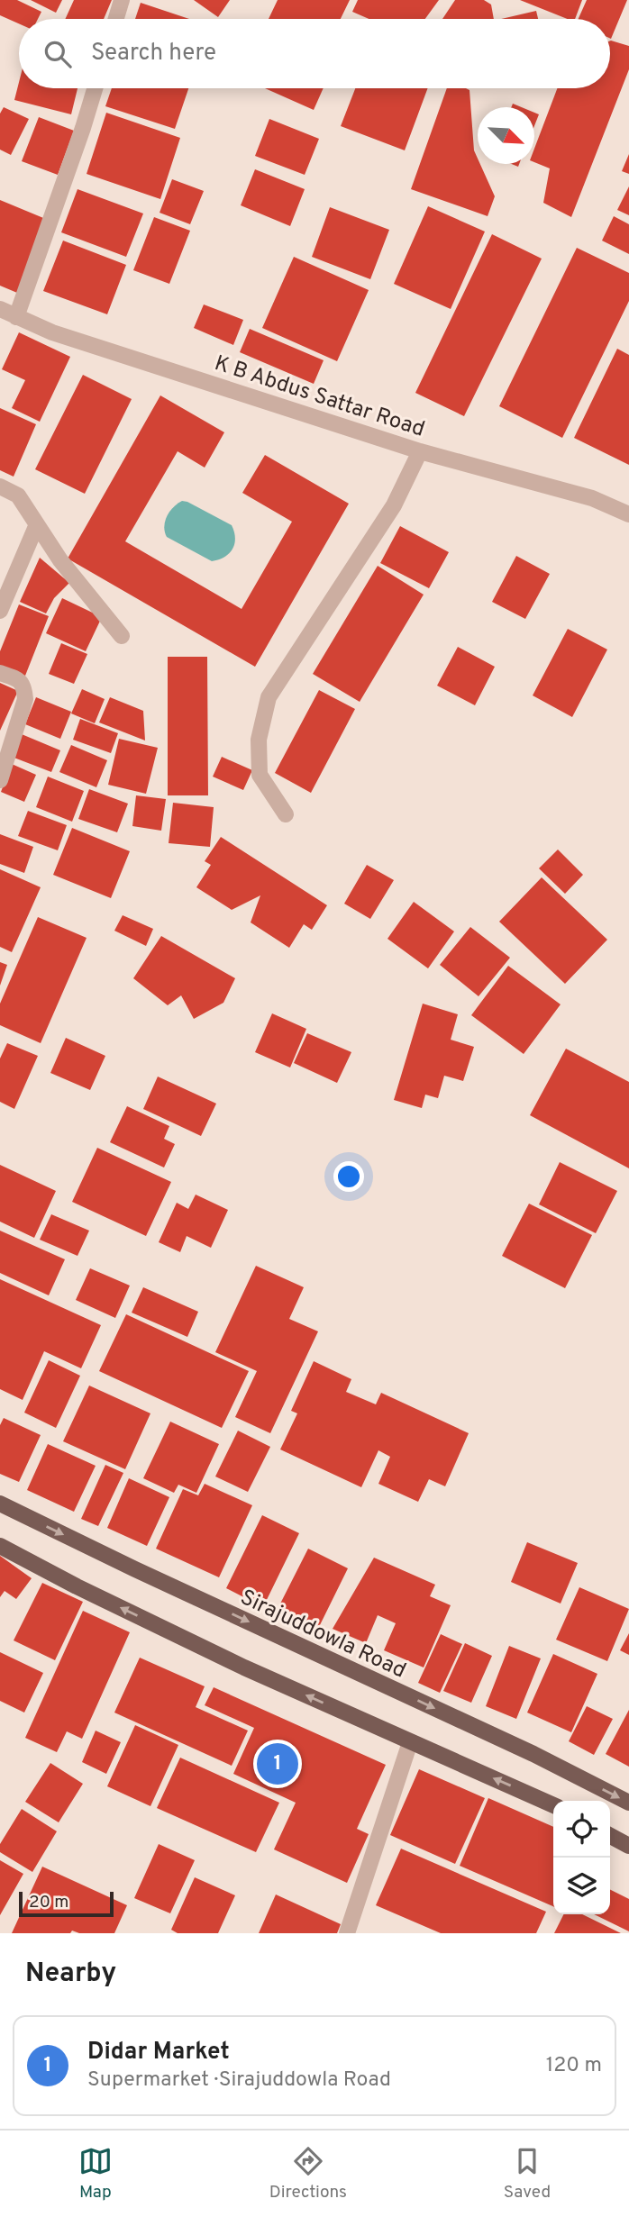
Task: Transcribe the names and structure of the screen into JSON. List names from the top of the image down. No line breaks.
{"streets":{"main road":["Sirajuddowla Road"],"street":["K B Abdus Sattar Road"]},"scale_bar":"20 m","north":"bottom right","page":{"search":"Search here","pins":"1","scale":"20 m","heading":"Nearby","list":[{"mark":"1","name":"Didar Market","note":"Supermarket · Sirajuddowla Road","value":"120 m"}],"nav":["Map","Directions","Saved"]}}
